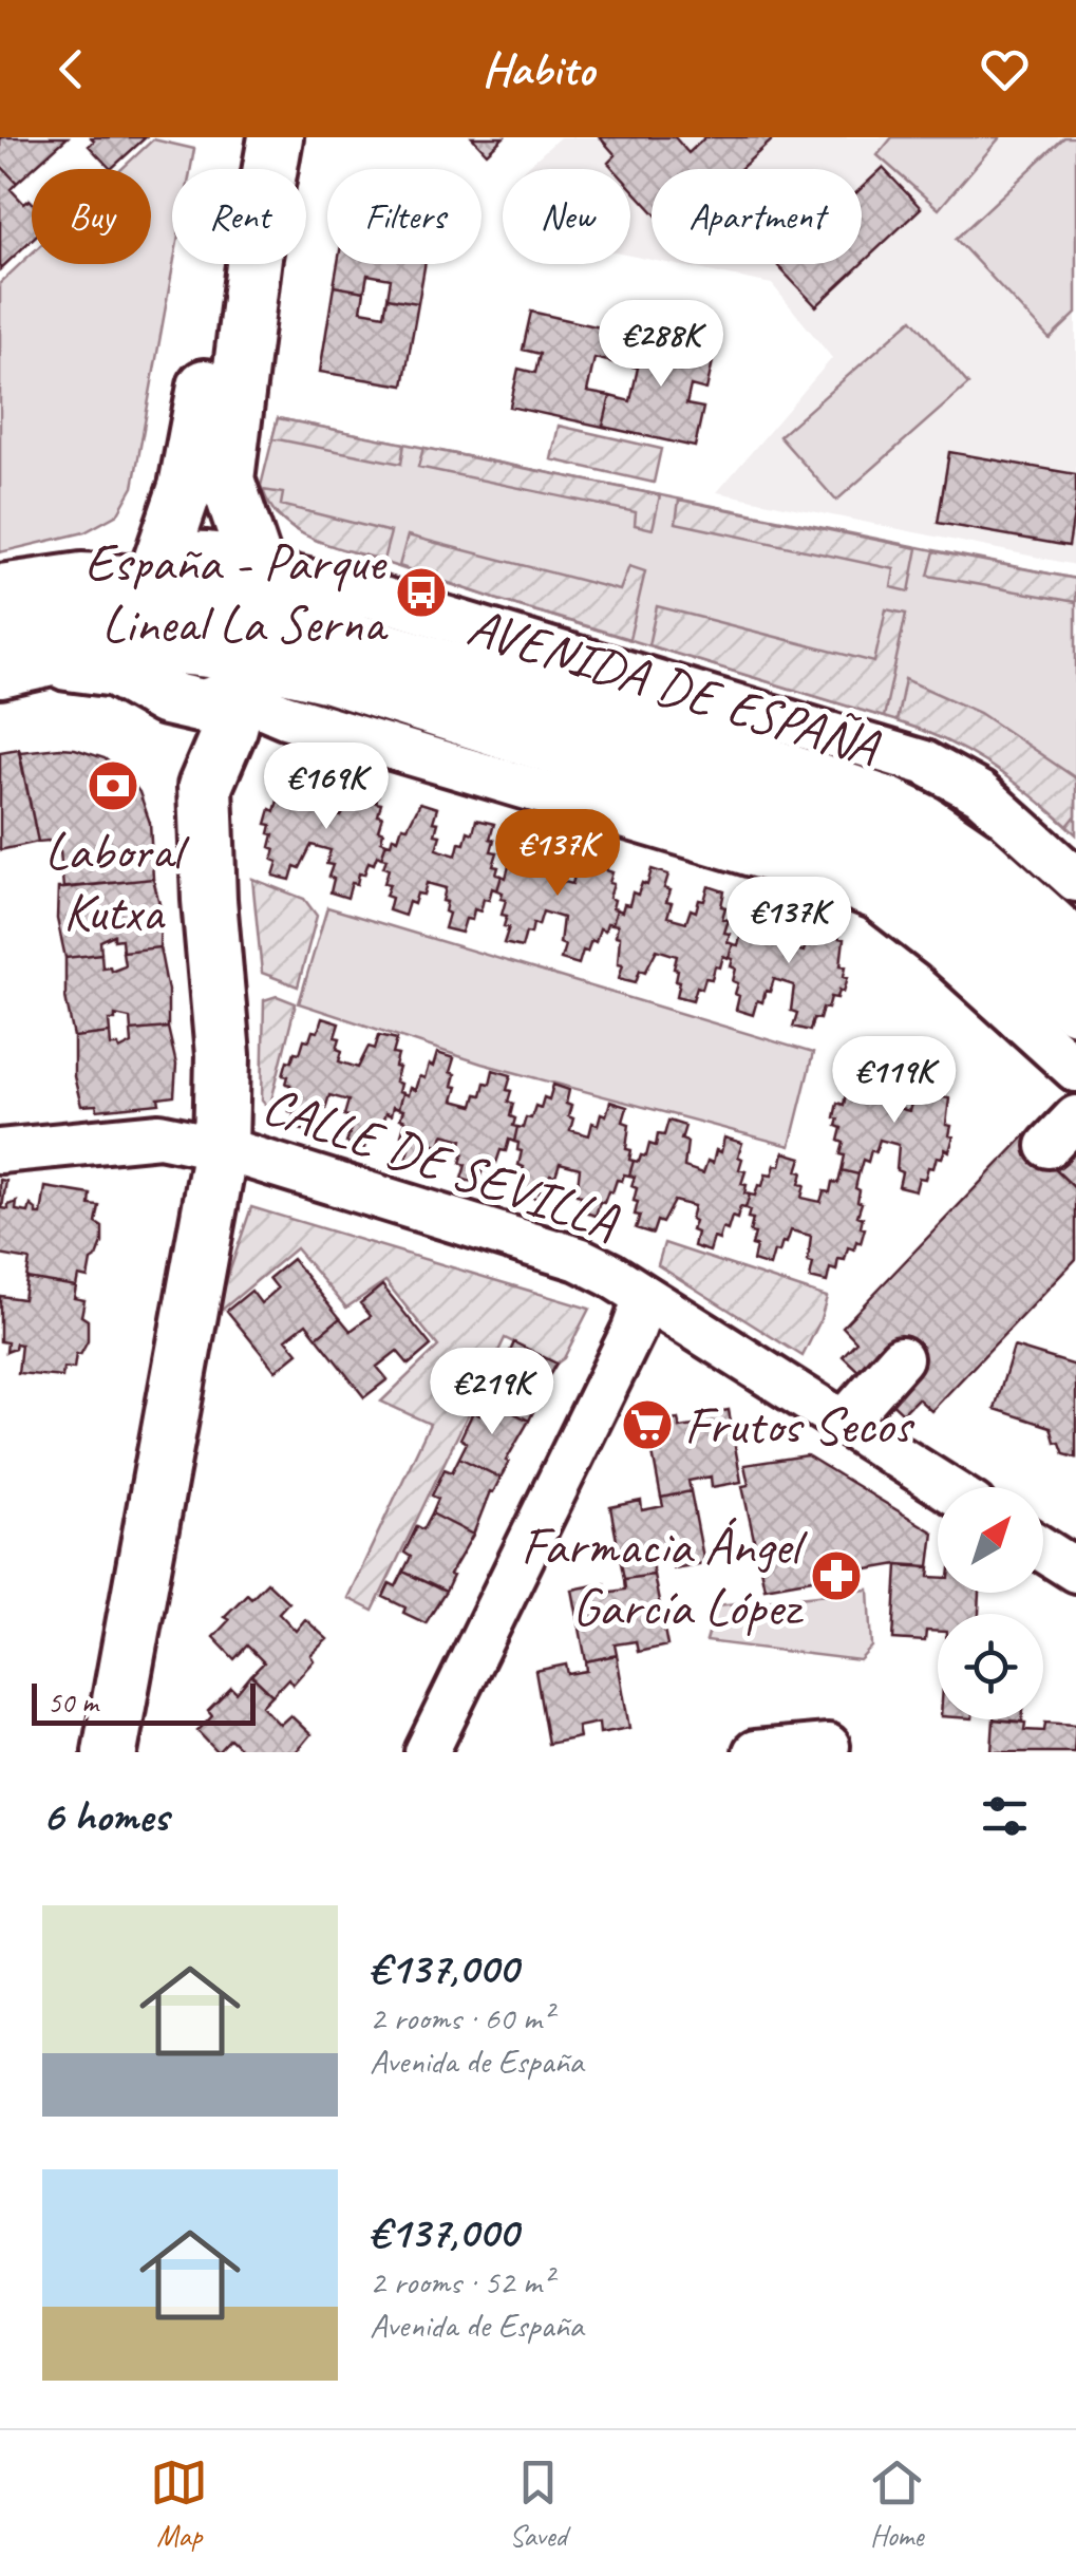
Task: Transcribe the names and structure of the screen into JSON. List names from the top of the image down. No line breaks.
{"streets":{"main road":["AVENIDA DE ESPAÑA"],"street":["CALLE DE SEVILLA"]},"places":{"bus stop":["España - Parque Lineal La Serna"],"bank":["Laboral Kutxa"],"supermarket":["Frutos Secos"],"pharmacy":["Farmacia Ángel García López"]},"scale_bar":"50 m","north":"top right","page":{"header":"Habito","chip":["Buy","Rent","Filters","New","Apartment"],"price":["€288K","€169K","€137K","€137K","€119K","€219K"],"scale":"50 m","heading":"6 homes","list":[{"name":"€137,000","note":"2 rooms · 60 m² · Avenida de España"},{"name":"€137,000","note":"2 rooms · 52 m² · Avenida de España"}],"tabs":["Map","Saved","Home"]}}
